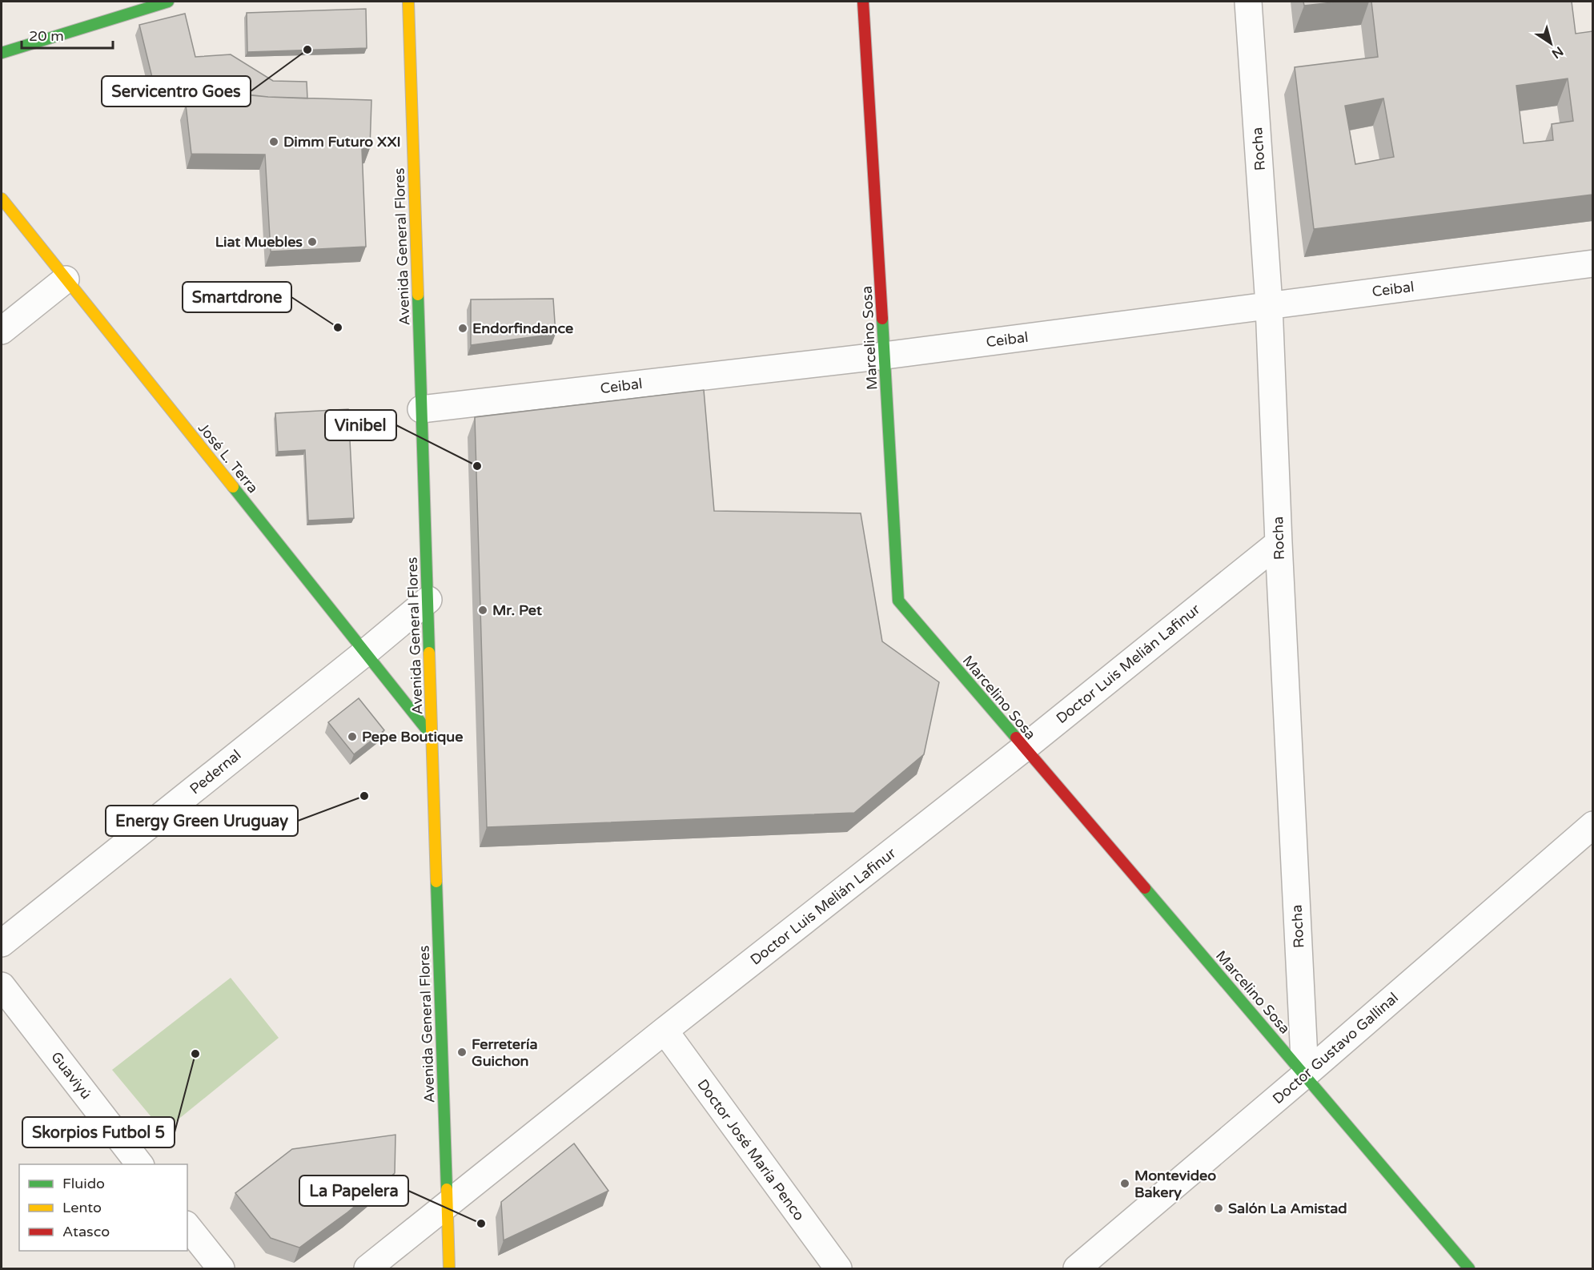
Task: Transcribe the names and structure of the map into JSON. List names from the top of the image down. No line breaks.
{"streets":{"street":["Rocha","Avenida General Flores","Ceibal","Marcelino Sosa","José L. Terra","Doctor Luis Melián Lafinur","Pedernal","Doctor Gustavo Gallinal","Guaviyú","Doctor José María Penco"]},"crossings":[["Rocha","Ceibal"],["Rocha","Marcelino Sosa"],["Rocha","Doctor Luis Melián Lafinur"],["Rocha","Doctor Gustavo Gallinal"],["Avenida General Flores","Ceibal"],["Avenida General Flores","José L. Terra"],["Avenida General Flores","Doctor Luis Melián Lafinur"],["Avenida General Flores","Pedernal"],["Ceibal","Marcelino Sosa"],["Marcelino Sosa","Doctor Luis Melián Lafinur"],["Marcelino Sosa","Doctor Gustavo Gallinal"],["José L. Terra","Pedernal"],["Doctor Luis Melián Lafinur","Doctor José María Penco"]],"places":["Servicentro Goes","Dimm Futuro XXI","Liat Muebles","Smartdrone","Endorfindance","Vinibel","Mr. Pet","Pepe Boutique","Energy Green Uruguay","Ferretería Guichon","Skorpios Futbol 5","Montevideo Bakery","Salón La Amistad","La Papelera"],"legend":["Fluido","Lento","Atasco"],"scale_bar":"20 m","north":"bottom right"}
